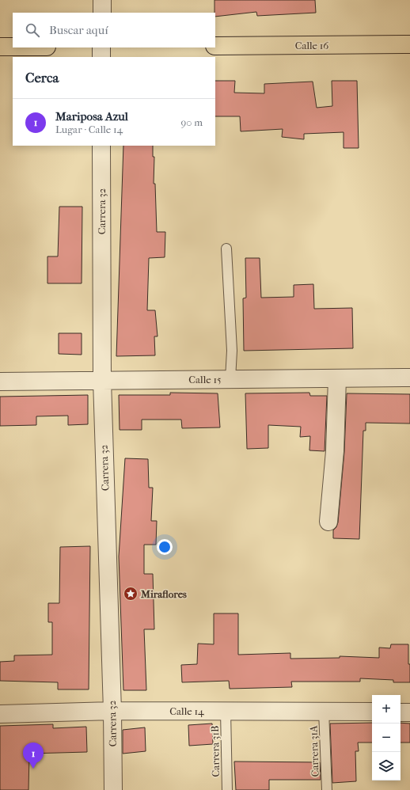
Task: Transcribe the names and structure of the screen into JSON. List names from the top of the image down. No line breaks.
{"streets":{"highway":["Calle 16"],"street":["Carrera 32","Calle 15","Calle 14"],"lane":["Carrera 31B","Carrera 31A"]},"crossings":[["Carrera 32","Calle 15"],["Carrera 32","Calle 14"],["Calle 14","Carrera 31B"],["Calle 14","Carrera 31A"]],"places":{"place":["Miraflores"]},"page":{"search":"Buscar aquí","heading":"Cerca","list":[{"mark":"1","name":"Mariposa Azul","note":"Lugar · Calle 14","value":"90 m"}],"map_buttons":["+","−"],"pins":"1"}}
